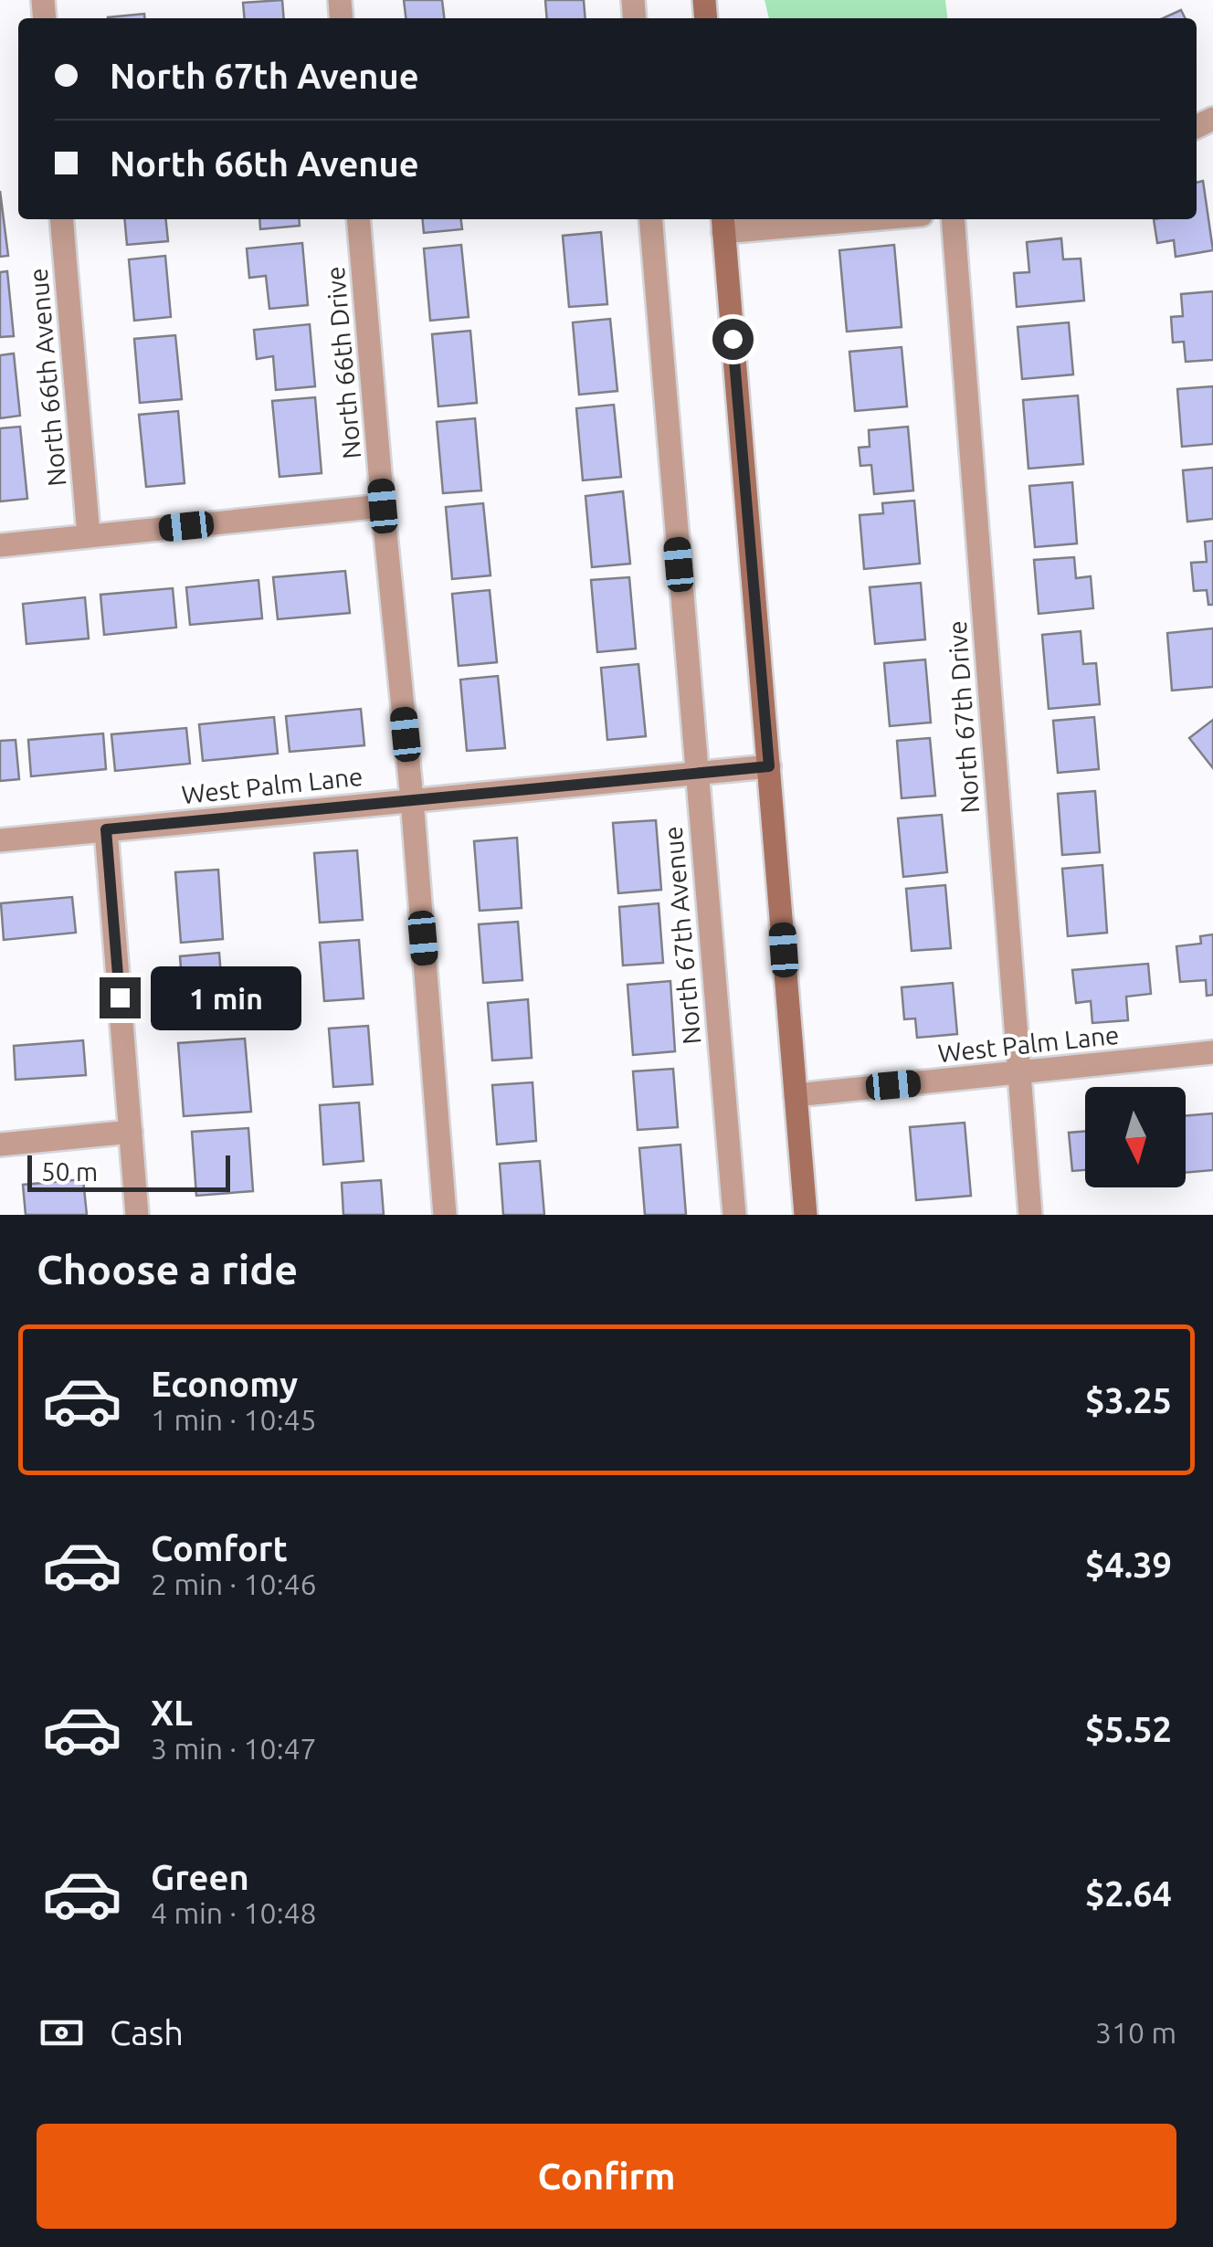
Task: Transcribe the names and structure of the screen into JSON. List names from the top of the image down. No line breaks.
{"streets":{"street":["North 66th Drive","North 66th Avenue","North 67th Drive","West Palm Lane","North 67th Avenue"]},"crossings":[["North 66th Drive","West Palm Lane"],["North 67th Drive","West Palm Lane"],["West Palm Lane","North 67th Avenue"]],"scale_bar":"50 m","north":"bottom","page":{"banner":["North 67th Avenue","North 66th Avenue"],"bubble":"1 min","scale":"50 m","heading":"Choose a ride","list":[{"name":"Economy","note":"1 min · 10:45","value":"$3.25"},{"name":"Comfort","note":"2 min · 10:46","value":"$4.39"},{"name":"XL","note":"3 min · 10:47","value":"$5.52"},{"name":"Green","note":"4 min · 10:48","value":"$2.64"}],"pay":["Cash","310 m"],"buttons":"Confirm"}}
